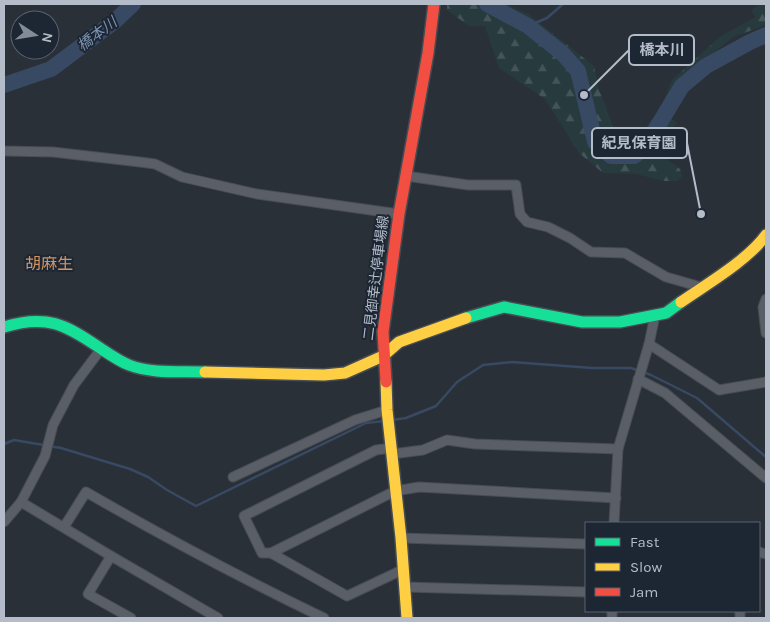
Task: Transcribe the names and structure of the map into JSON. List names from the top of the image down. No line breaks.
{"streets":{"street":["二見御幸辻停車場線"]},"districts":["胡麻生"],"water":["橋本川"],"places":["橋本川","紀見保育園"],"legend":["Fast","Slow","Jam"],"north":"right"}
